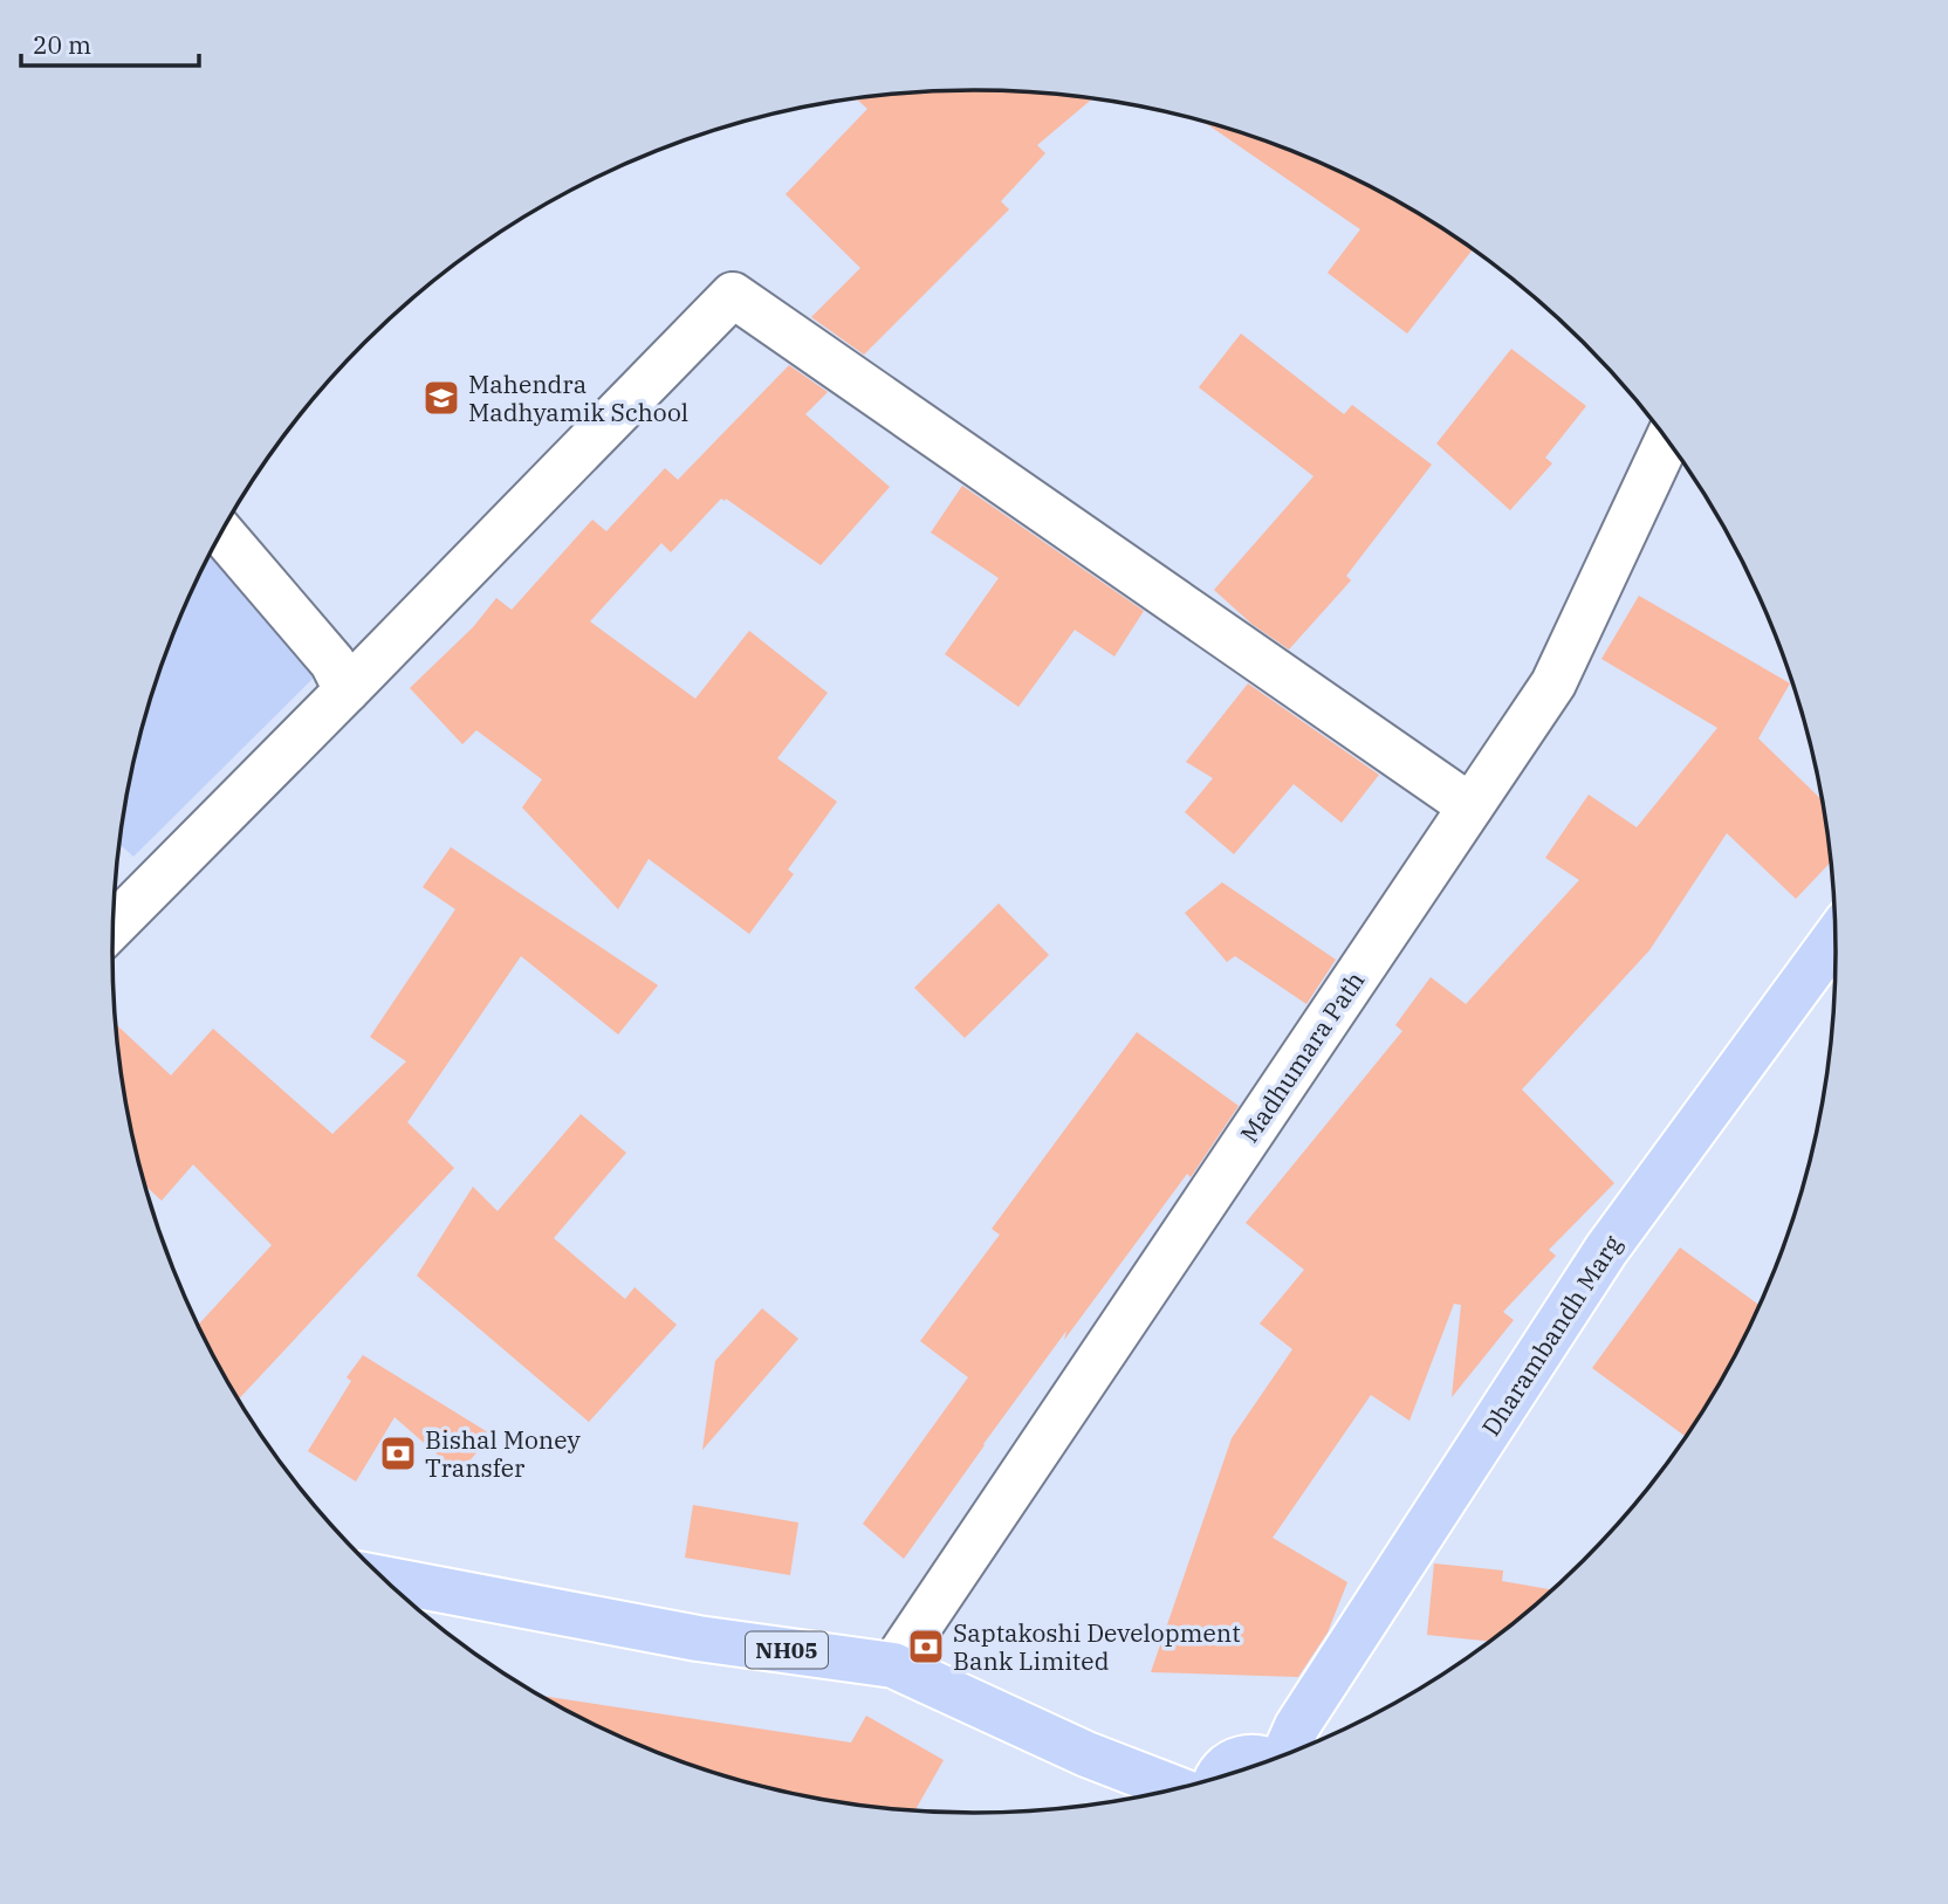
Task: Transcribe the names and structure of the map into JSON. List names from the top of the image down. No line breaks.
{"streets":{"main road":["Dharambandh Marg","NH05"],"street":["Madhumara Path"]},"crossings":[["Madhumara Path","NH05"]],"places":{"school or university":["Mahendra Madhyamik School"],"bank":["Bishal Money Transfer","Saptakoshi Development Bank Limited"]},"scale_bar":"20 m"}
